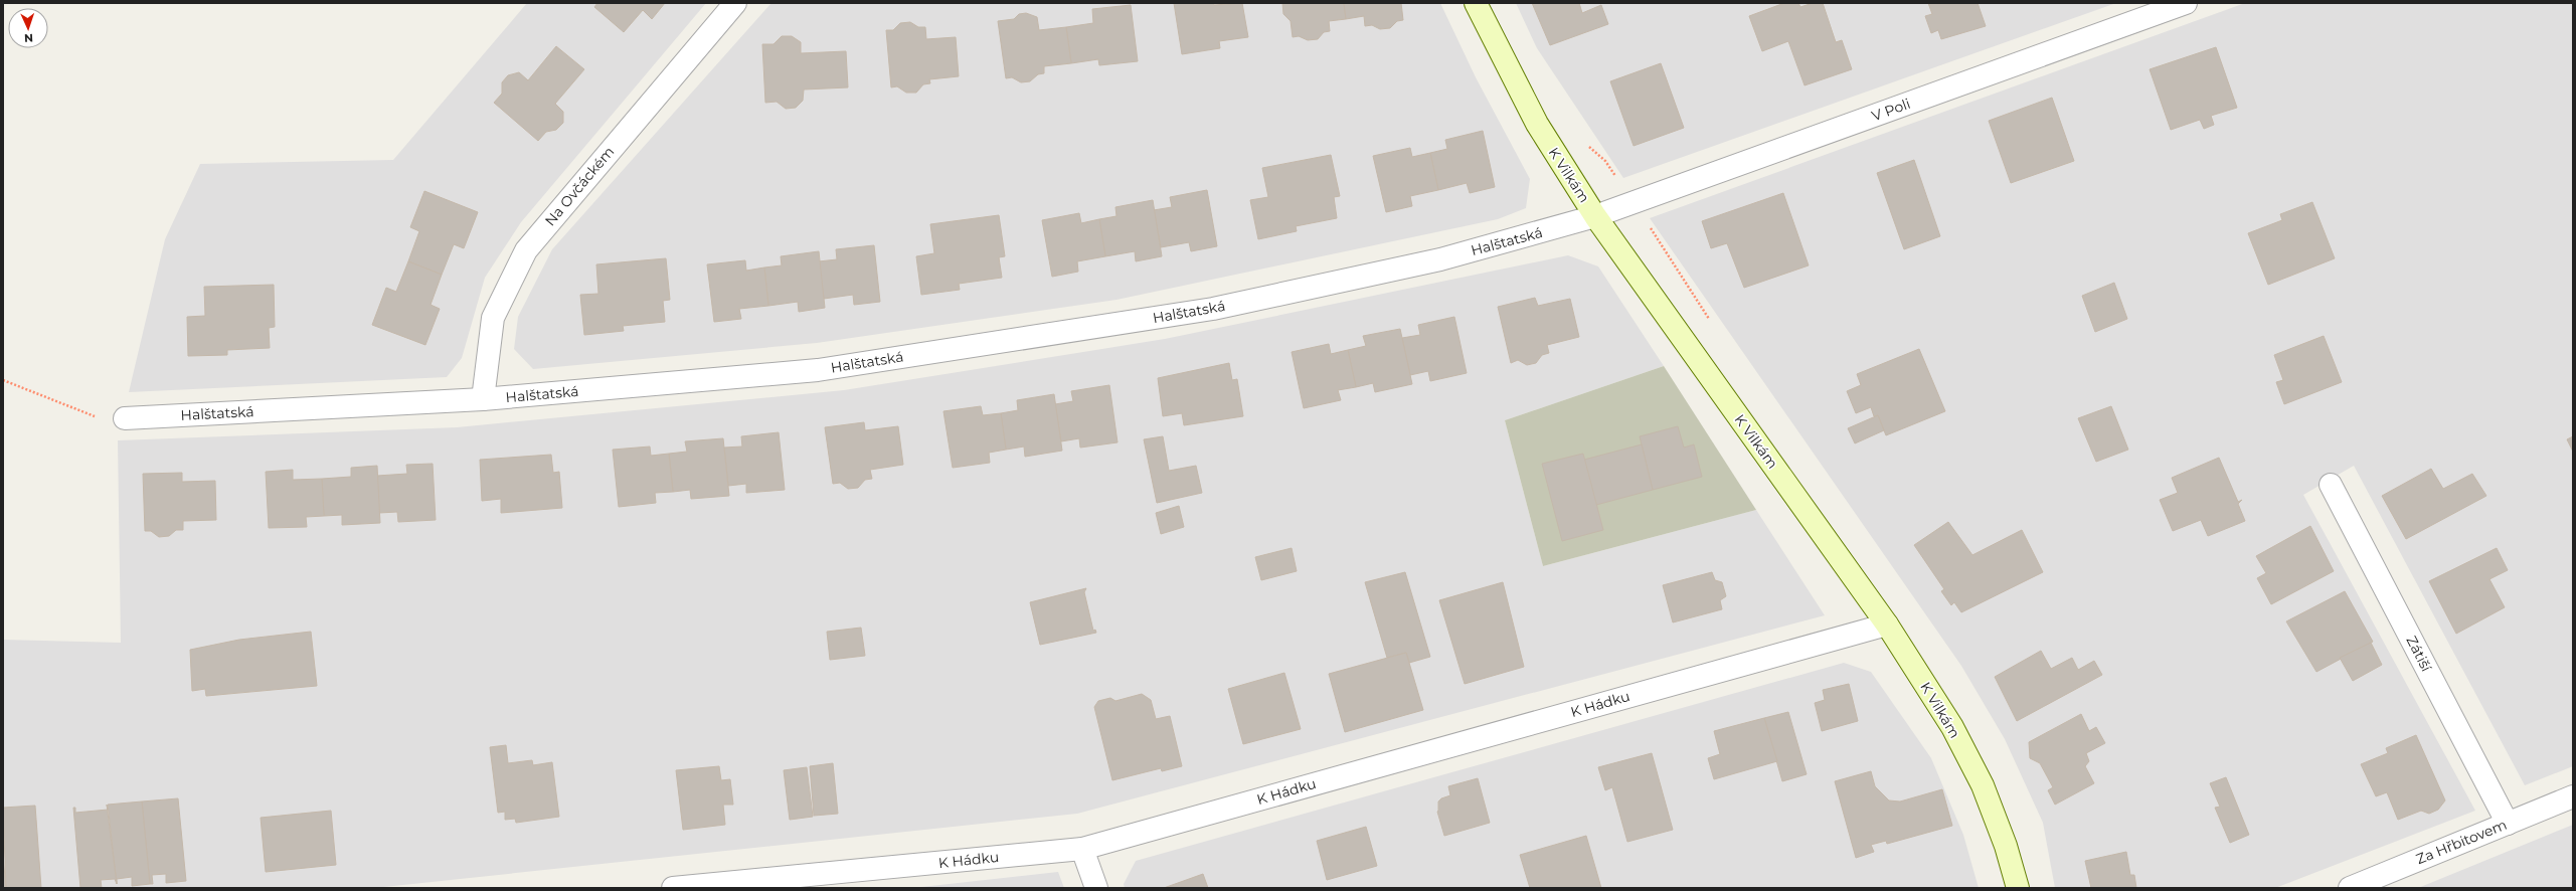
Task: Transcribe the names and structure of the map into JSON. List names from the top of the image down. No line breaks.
{"streets":{"street":["V Poli","K Vilkám","Na Ovčáckém","Halštatská","Zátiší","K Hádku","Za Hřbitovem"]},"crossings":[["V Poli","K Vilkám"],["V Poli","Halštatská"],["K Vilkám","Halštatská"],["K Vilkám","K Hádku"],["Na Ovčáckém","Halštatská"],["Zátiší","Za Hřbitovem"]],"north":"bottom"}
